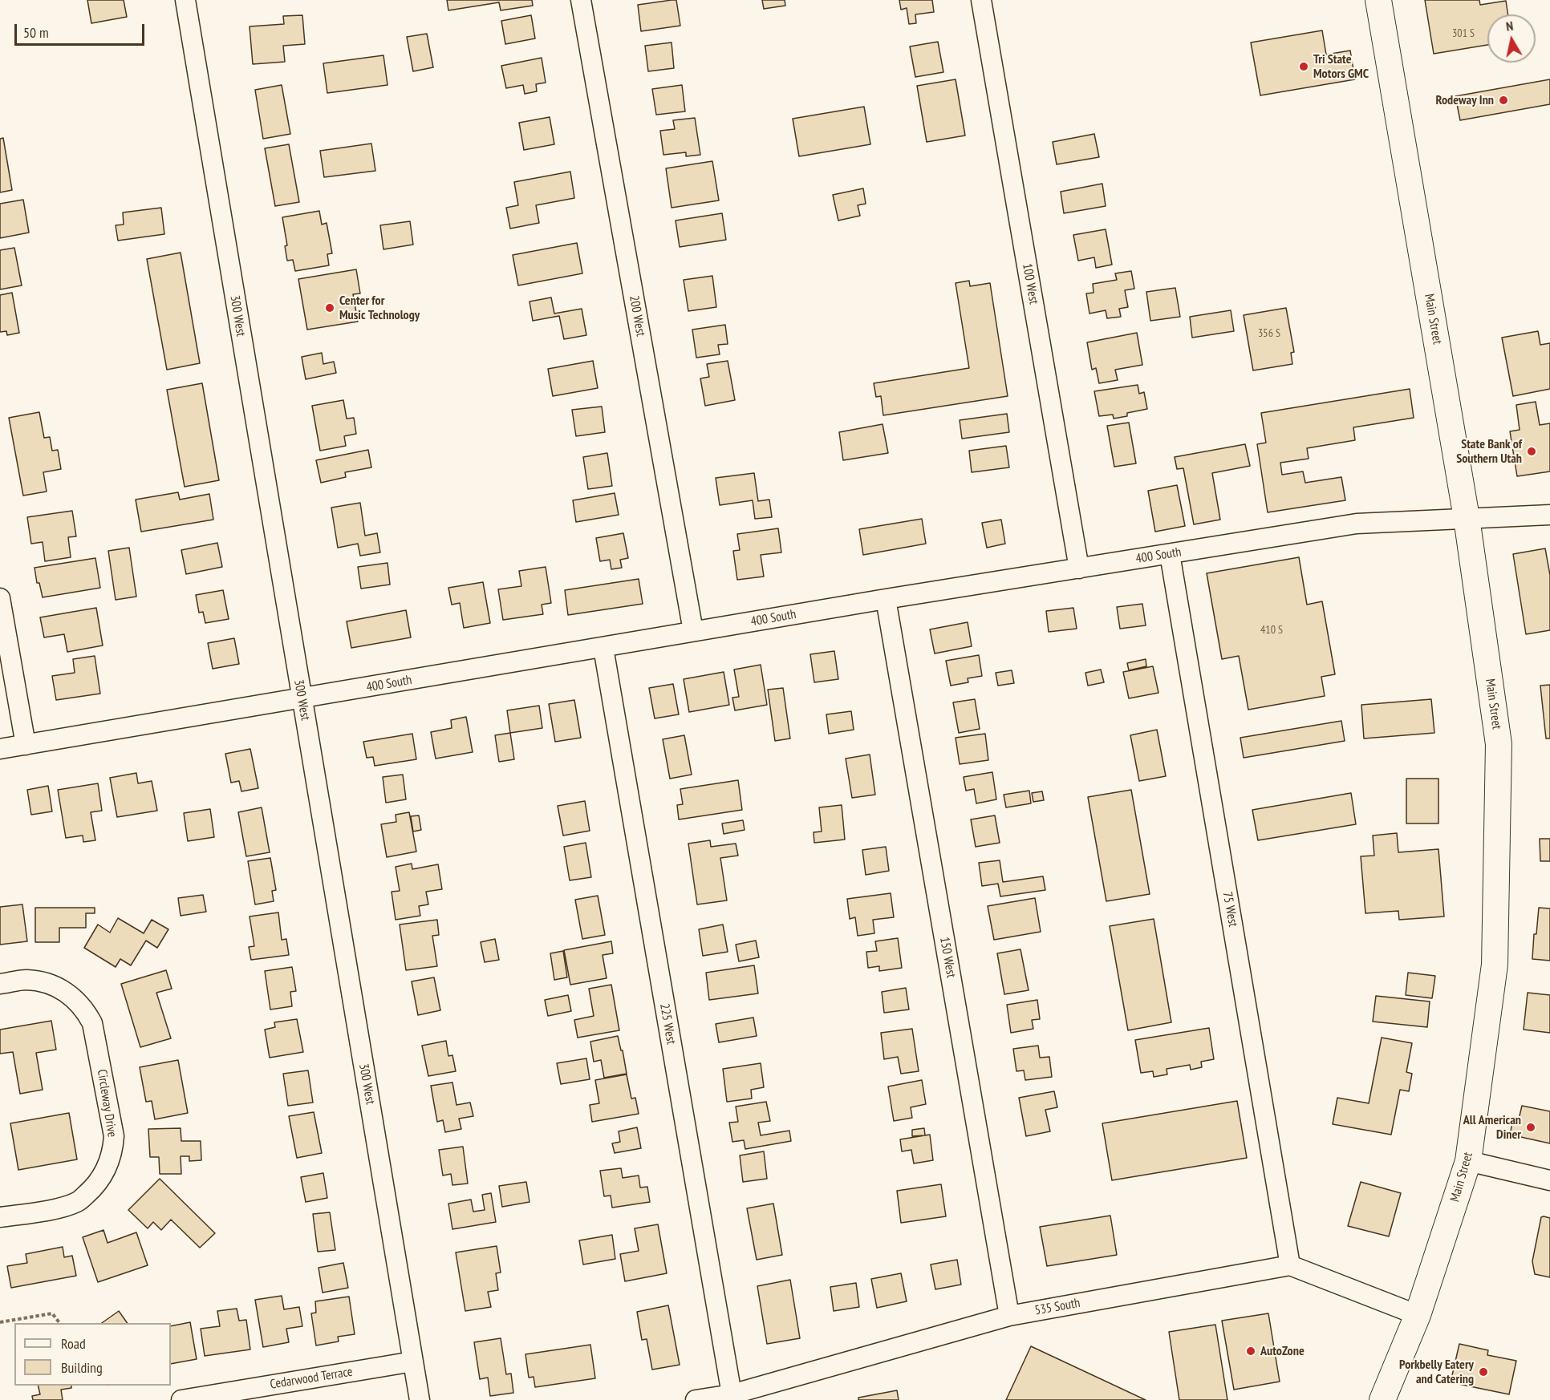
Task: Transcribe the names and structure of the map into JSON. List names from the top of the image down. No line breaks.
{"streets":{"main road":["Main Street"],"street":["100 West","300 West","200 West","400 South","75 West","150 West","225 West","Circleway Drive","535 South","Cedarwood Terrace"]},"crossings":[["100 West","400 South"],["300 West","400 South"],["300 West","Cedarwood Terrace"],["200 West","400 South"],["Main Street","400 South"],["400 South","75 West"],["400 South","150 West"],["400 South","225 West"],["75 West","535 South"],["150 West","535 South"],["225 West","535 South"]],"places":["Tri State Motors GMC","Rodeway Inn","Center for Music Technology","State Bank of Southern Utah","All American Diner","AutoZone","Porkbelly Eatery and Catering"],"house_numbers":["301 S","356 S","410 S"],"legend":["Road","Building"],"scale_bar":"50 m","north":"top"}
